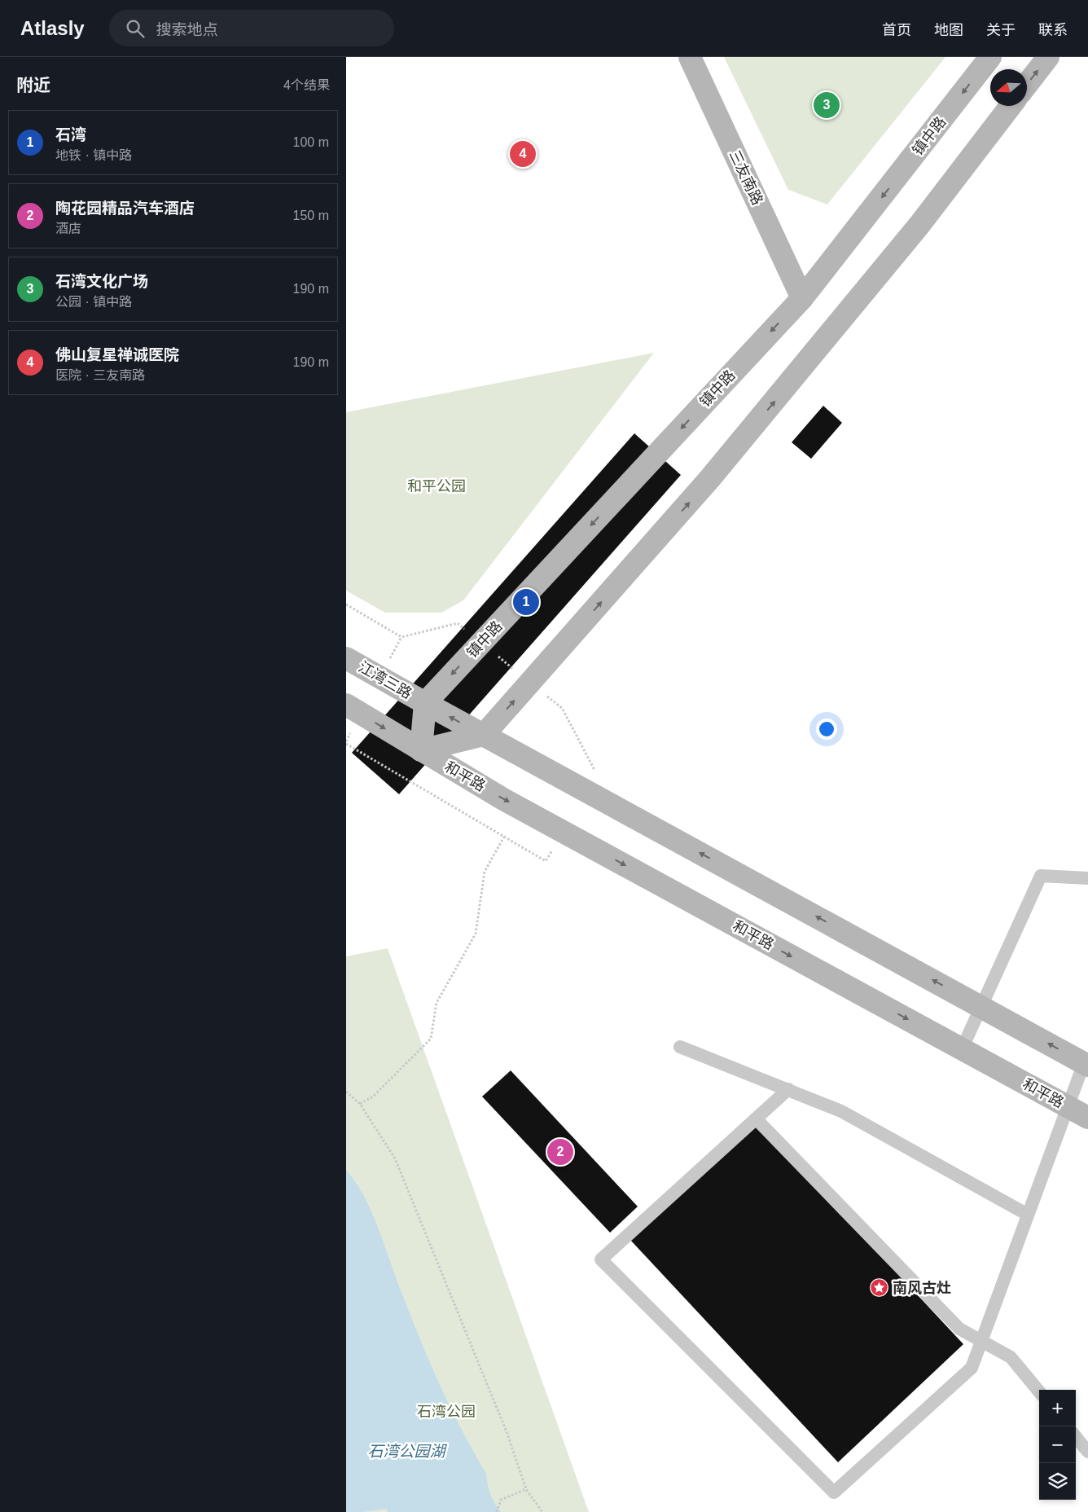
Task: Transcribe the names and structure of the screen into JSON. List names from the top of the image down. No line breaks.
{"streets":{"main road":["镇中路","三友南路","江湾三路","和平路"]},"crossings":[["镇中路","三友南路"],["镇中路","江湾三路"]],"water":["石湾公园湖"],"parks":["和平公园","石湾公园"],"places":{"place":["南风古灶"]},"north":"left","page":{"header":"Atlasly","search":"搜索地点","nav":["首页","地图","关于","联系"],"heading":["附近","4个结果"],"pins":["3","4","1","2"],"list":[{"mark":"1","name":"石湾","note":"地铁 · 镇中路","value":"100 m"},{"mark":"2","name":"陶花园精品汽车酒店","note":"酒店","value":"150 m"},{"mark":"3","name":"石湾文化广场","note":"公园 · 镇中路","value":"190 m"},{"mark":"4","name":"佛山复星禅诚医院","note":"医院 · 三友南路","value":"190 m"}],"map_buttons":["+","−"]}}
